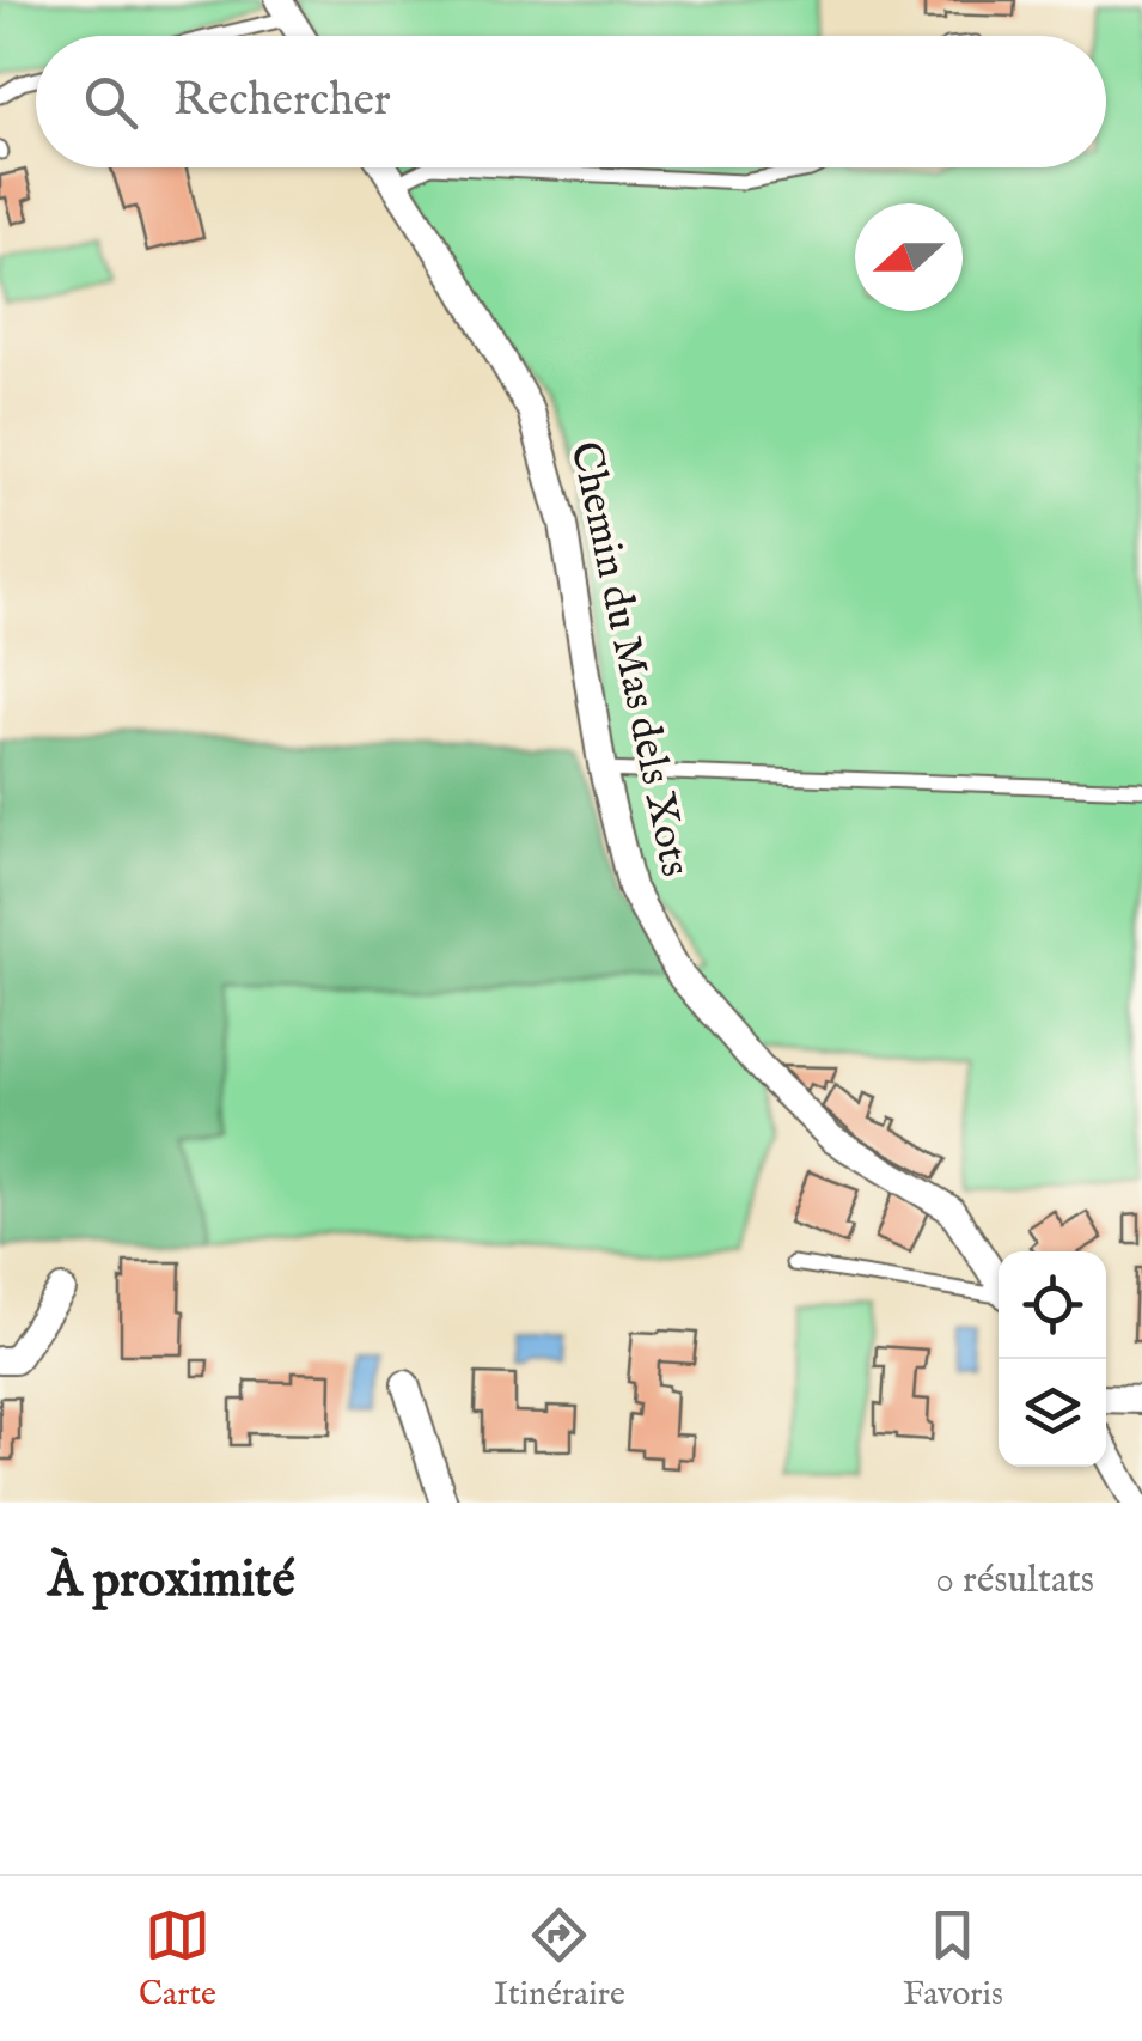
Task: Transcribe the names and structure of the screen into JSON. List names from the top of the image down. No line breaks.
{"streets":{"street":["Chemin du Mas dels Xots"]},"north":"left","page":{"search":"Rechercher","heading":["À proximité","0 résultats"],"nav":["Carte","Itinéraire","Favoris"]}}
